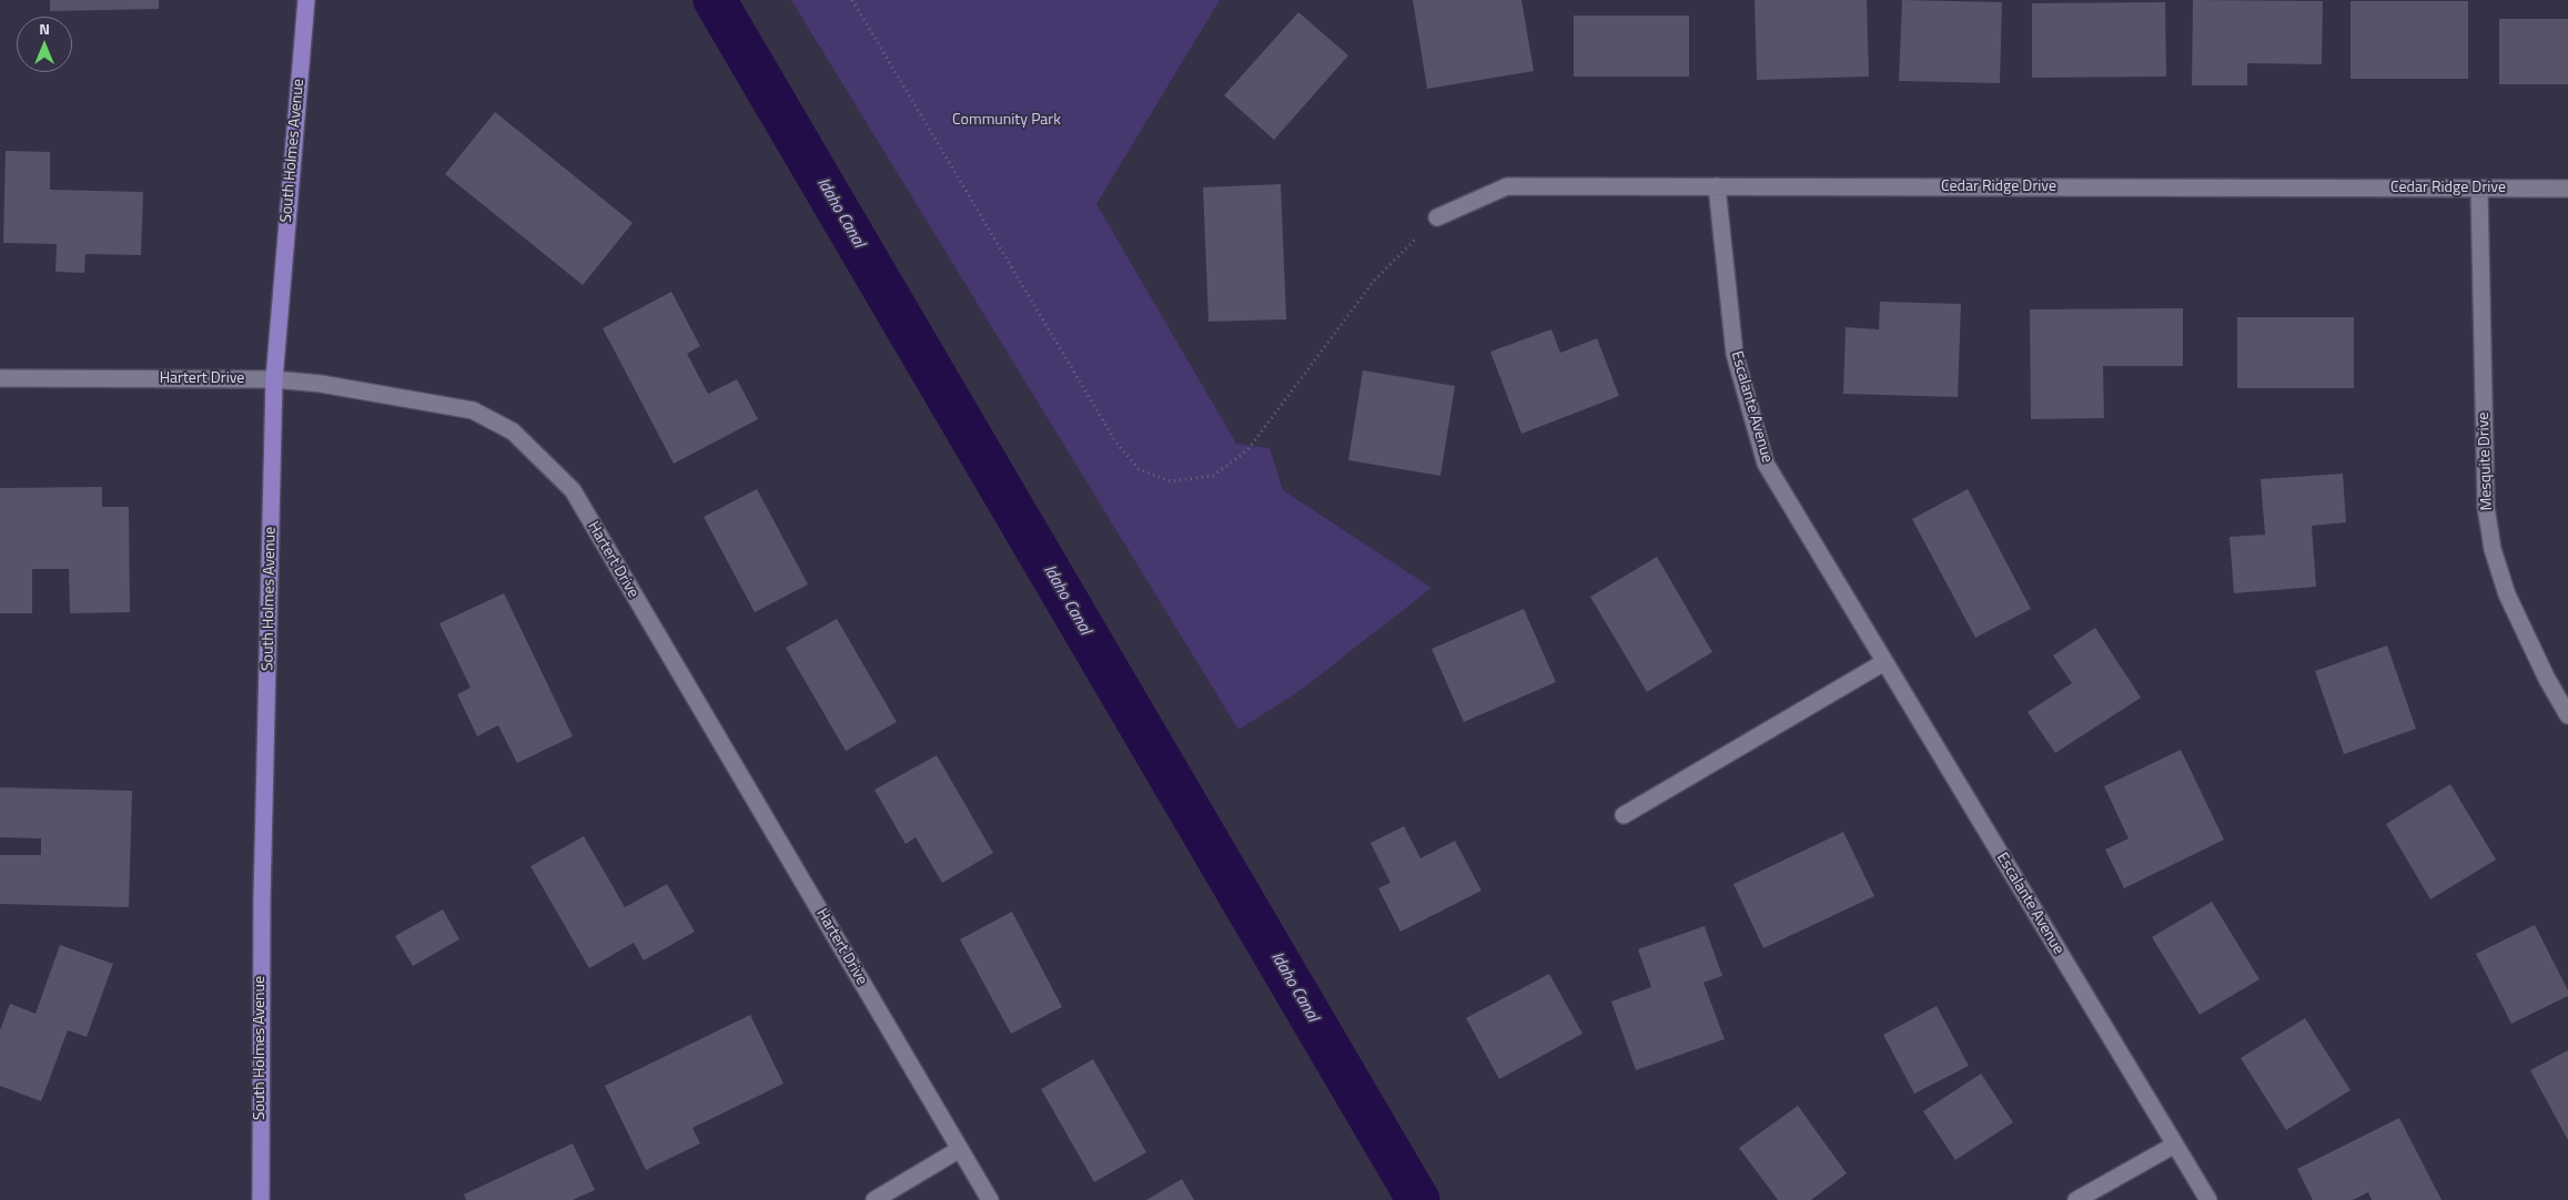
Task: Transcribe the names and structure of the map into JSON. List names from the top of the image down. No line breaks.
{"streets":{"main road":["South Holmes Avenue"],"street":["Cedar Ridge Drive","Hartert Drive","Escalante Avenue","Mesquite Drive"]},"crossings":[["South Holmes Avenue","Hartert Drive"],["Cedar Ridge Drive","Escalante Avenue"],["Cedar Ridge Drive","Mesquite Drive"]],"water":["Idaho Canal"],"parks":["Community Park"],"north":"top"}
